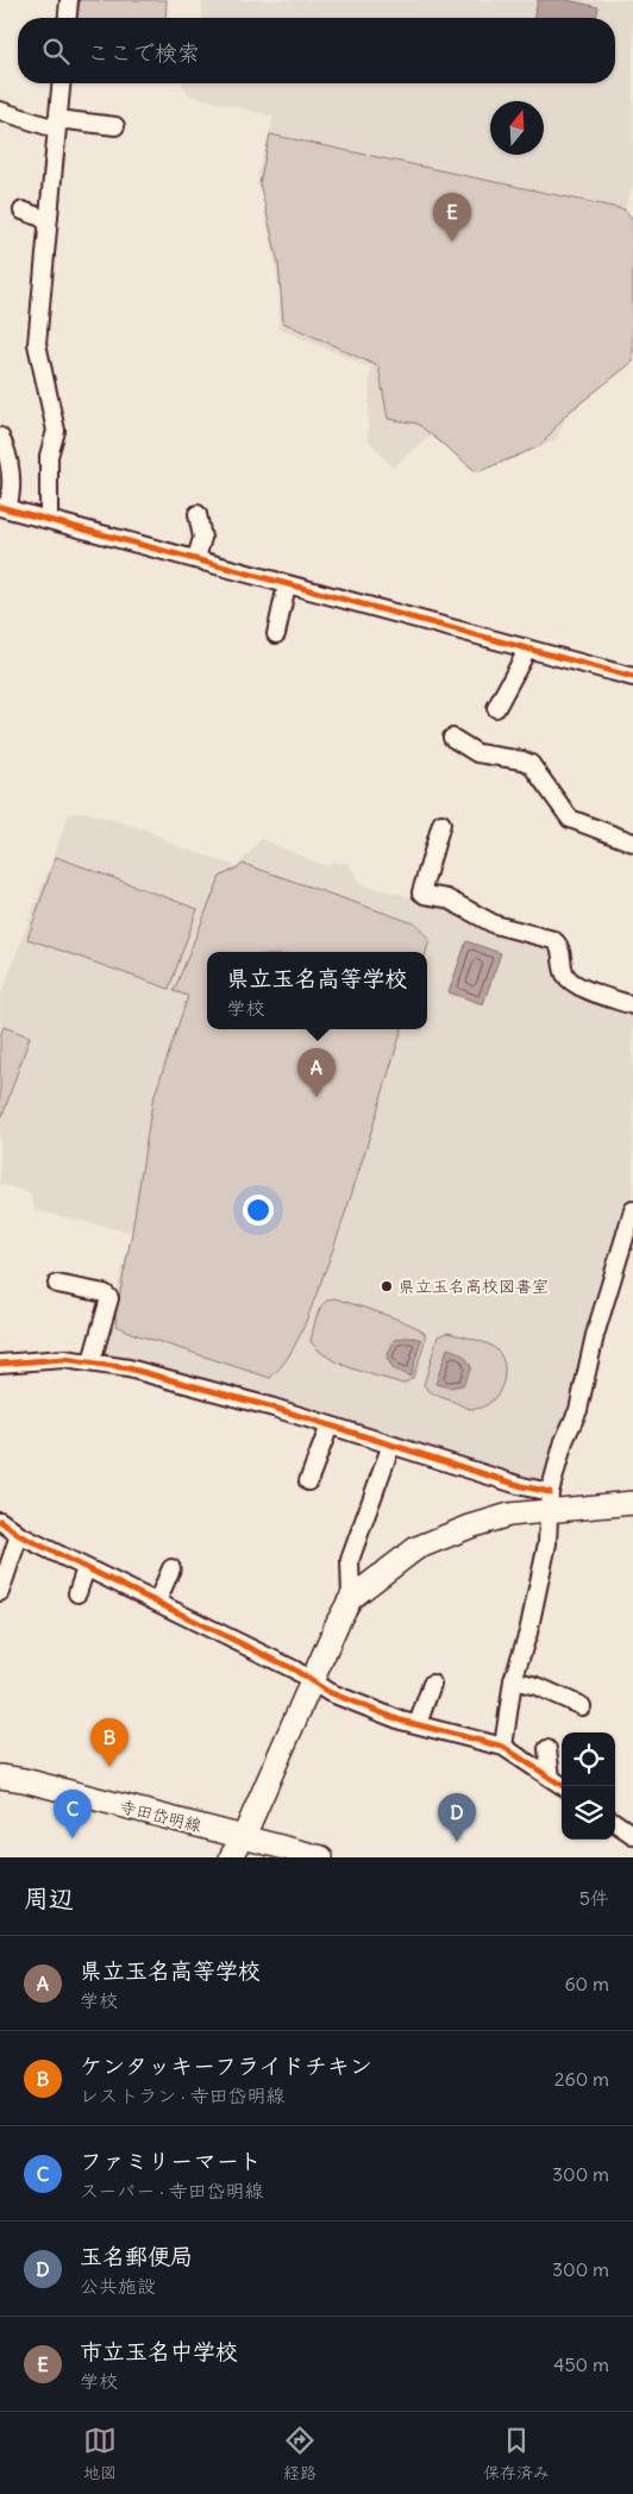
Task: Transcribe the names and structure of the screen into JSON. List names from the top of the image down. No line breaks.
{"streets":{"main road":["寺田岱明線"]},"places":["県立玉名高校図書室"],"north":"top","page":{"search":"ここで検索","pins":["E","A","B","C","D"],"popup":["県立玉名高等学校","学校"],"heading":["周辺","5件"],"list":[{"mark":"A","name":"県立玉名高等学校","note":"学校","value":"60 m"},{"mark":"B","name":"ケンタッキーフライドチキン","note":"レストラン · 寺田岱明線","value":"260 m"},{"mark":"C","name":"ファミリーマート","note":"スーパー · 寺田岱明線","value":"300 m"},{"mark":"D","name":"玉名郵便局","note":"公共施設","value":"300 m"},{"mark":"E","name":"市立玉名中学校","note":"学校","value":"450 m"}],"nav":["地図","経路","保存済み"]}}
